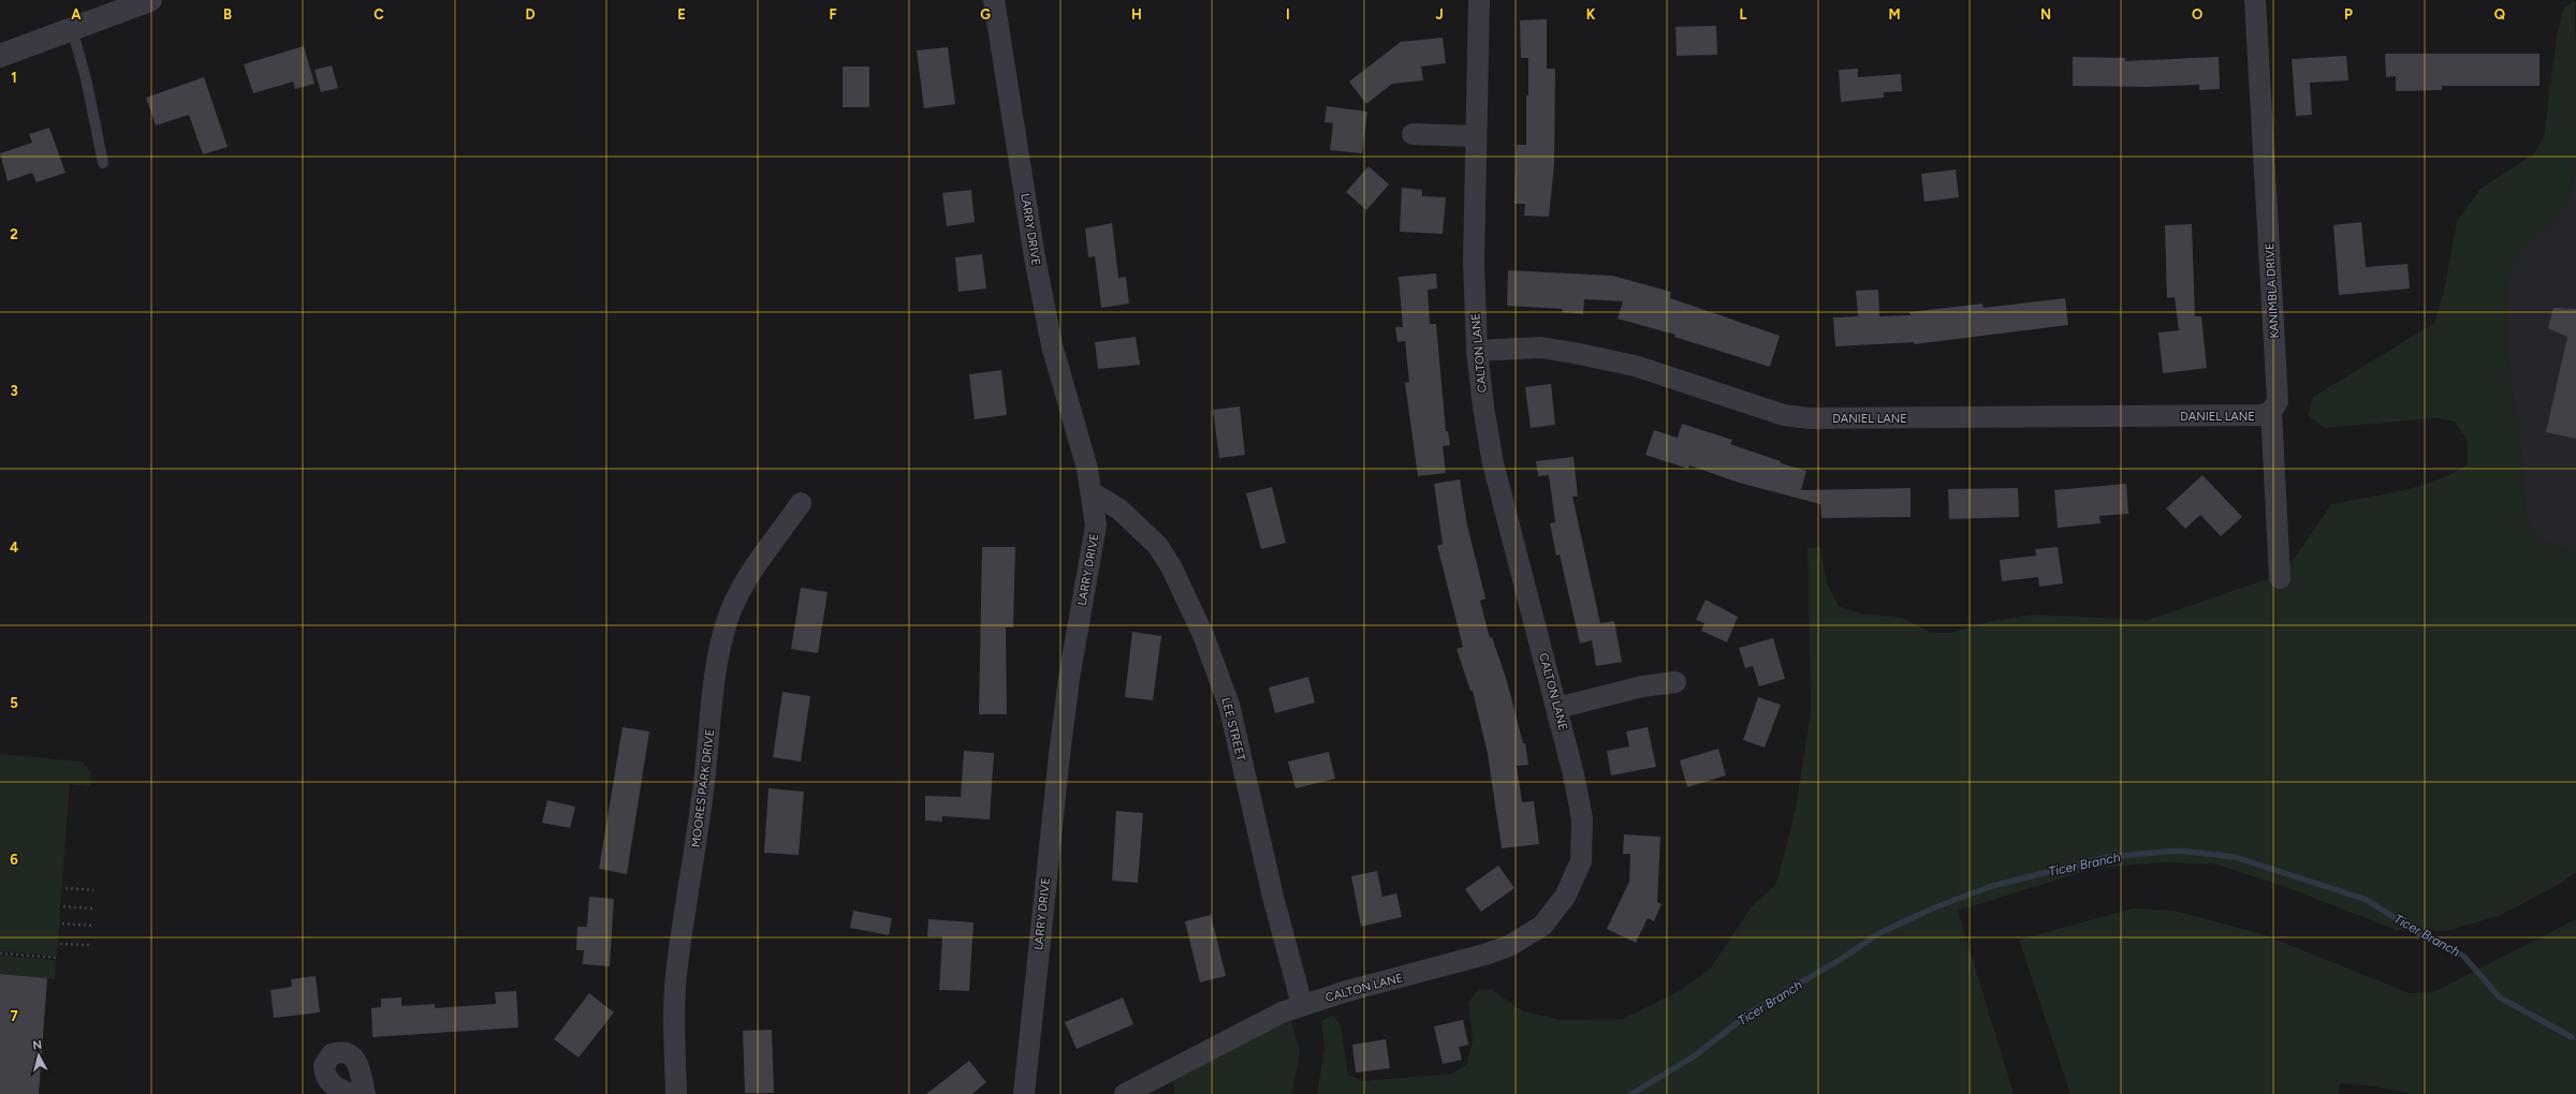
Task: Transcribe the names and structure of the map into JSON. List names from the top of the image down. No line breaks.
{"streets":{"street":["LARRY DRIVE","KANIMBLA DRIVE","CALTON LANE","DANIEL LANE","LEE STREET","MOORES PARK DRIVE"]},"crossings":[["LARRY DRIVE","LEE STREET"],["KANIMBLA DRIVE","DANIEL LANE"],["CALTON LANE","DANIEL LANE"],["CALTON LANE","LEE STREET"]],"water":["Ticer Branch"],"north":"top","grid":{"columns":["A","B","C","D","E","F","G","H","I","J","K","L","M","N","O","P","Q"],"rows":["1","2","3","4","5","6","7"]}}
